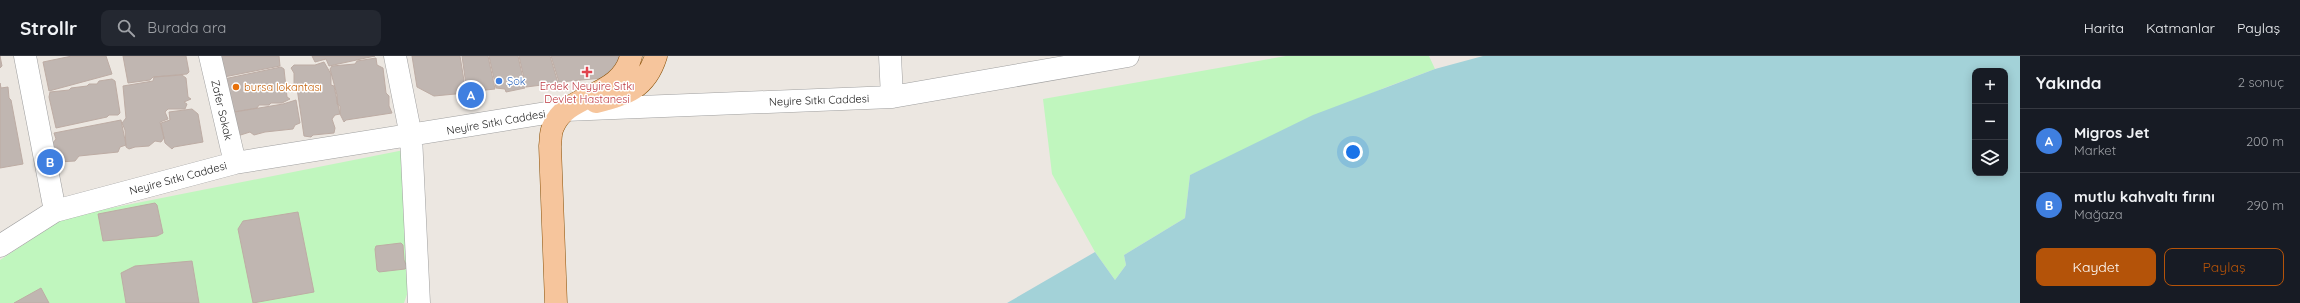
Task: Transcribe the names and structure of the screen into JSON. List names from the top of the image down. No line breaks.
{"streets":{"street":["Neyire Sıtkı Caddesi","Zafer Sokak"]},"crossings":[["Neyire Sıtkı Caddesi","Zafer Sokak"]],"places":{"health":["Erdek Neyyire Sıtkı Devlet Hastanesi"],"other":["Şok","bursa lokantası"]},"page":{"header":"Strollr","search":"Burada ara","nav":["Harita","Katmanlar","Paylaş"],"heading":["Yakında","2 sonuç"],"map_buttons":["+","−"],"pins":["A","B"],"list":[{"mark":"A","name":"Migros Jet","note":"Market","value":"200 m"},{"mark":"B","name":"mutlu kahvaltı fırını","note":"Mağaza","value":"290 m"}],"buttons":["Kaydet","Paylaş"]}}
